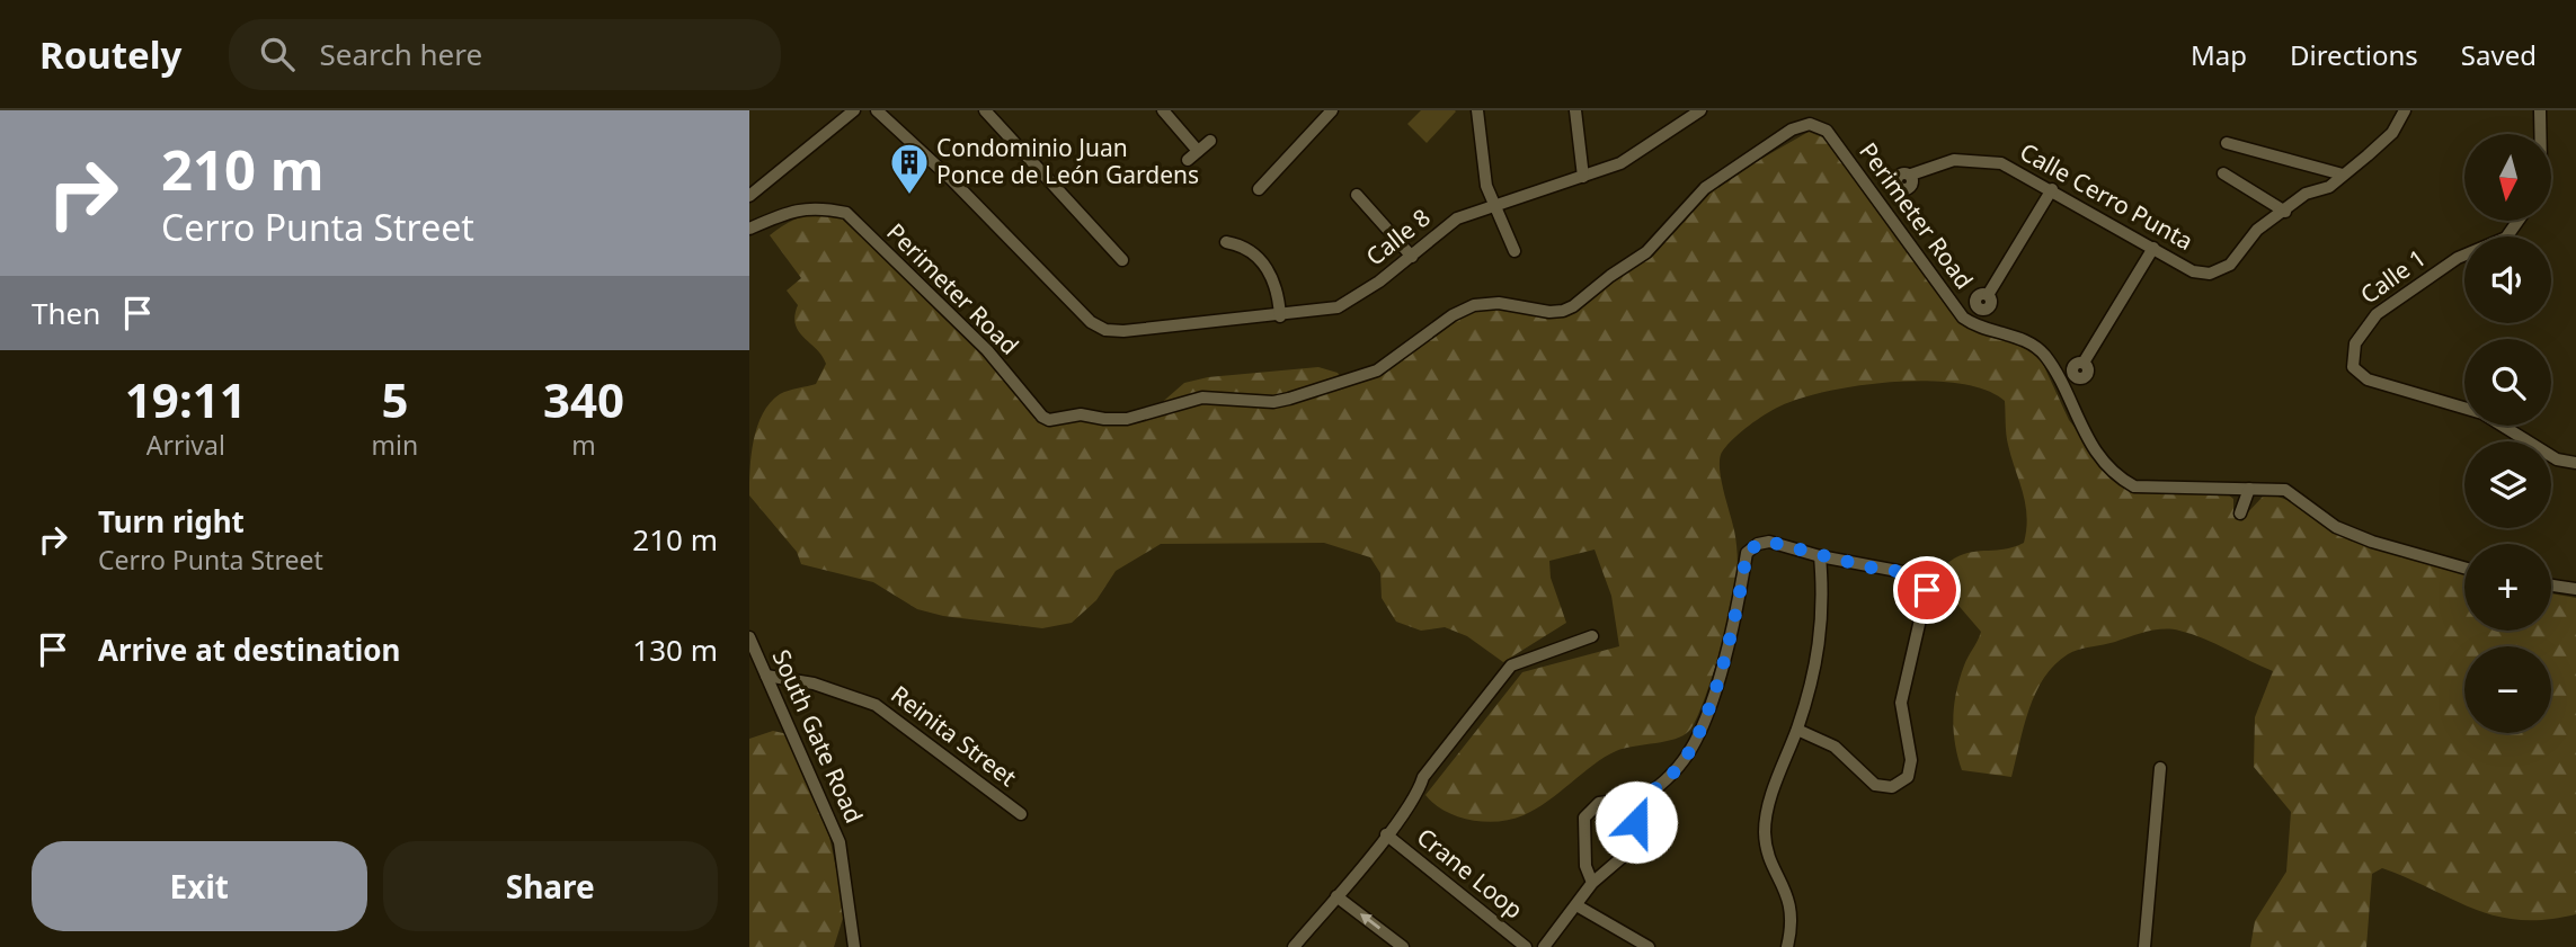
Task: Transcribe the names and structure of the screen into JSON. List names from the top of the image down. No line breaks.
{"streets":{"street":["Calle Cerro Punta","Perimeter Road","Calle 8","Calle 1","South Gate Road","Reinita Street","Crane Loop"]},"crossings":[["South Gate Road","Reinita Street"]],"places":{"building":["Condominio Juan Ponce de León Gardens"]},"north":"bottom","page":{"header":"Routely","search":"Search here","nav":["Map","Directions","Saved"],"turn":["210 m","Cerro Punta Street"],"map_buttons":["+","−"],"then":"Then","eta":["19:11","Arrival","5","min","340","m"],"list":[{"name":"Turn right","note":"Cerro Punta Street","value":"210 m"},{"name":"Arrive at destination","value":"130 m"}],"buttons":["Exit","Share"]}}
